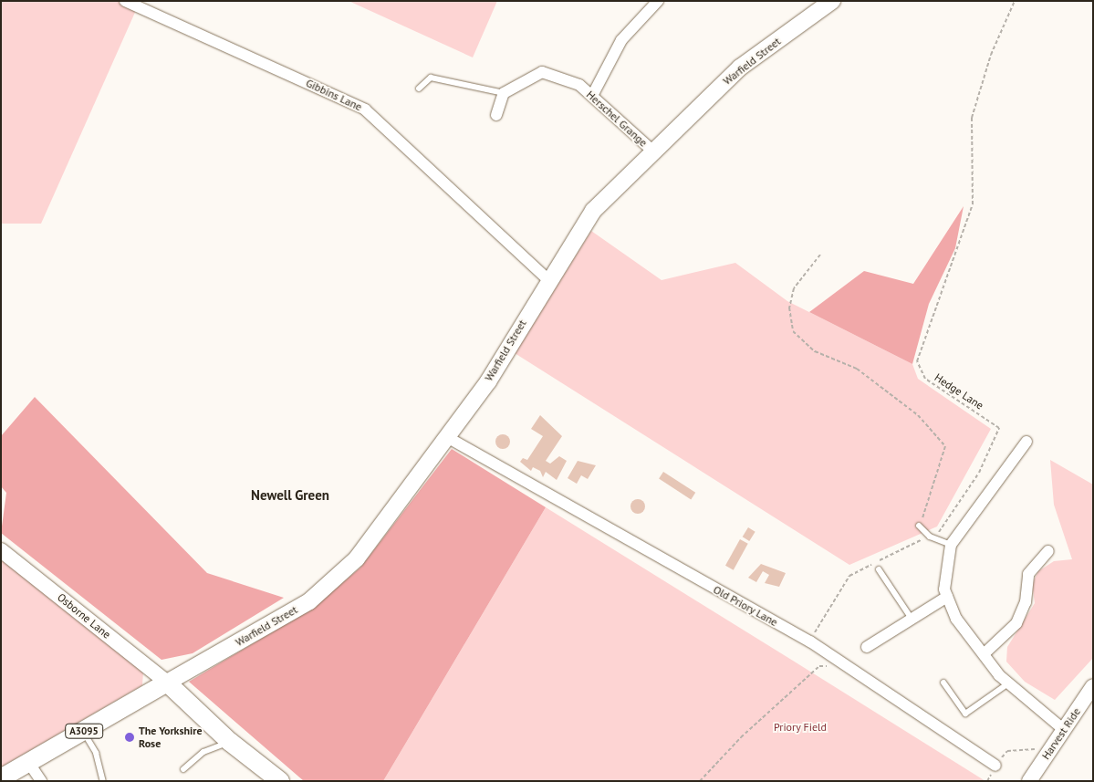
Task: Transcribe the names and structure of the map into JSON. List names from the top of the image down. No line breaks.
{"streets":{"main road":["Warfield Street","A3095"],"street":["Gibbins Lane","Herschel Grange","Old Priory Lane","Osborne Lane","Harvest Ride"],"path":["Hedge Lane"]},"crossings":[["Warfield Street","Gibbins Lane"],["Warfield Street","Herschel Grange"],["Warfield Street","Old Priory Lane"],["Warfield Street","Osborne Lane"],["Warfield Street","A3095"],["Hedge Lane","Old Priory Lane"],["Osborne Lane","A3095"]],"districts":["Newell Green"],"parks":["Priory Field"],"places":["The Yorkshire Rose"]}
